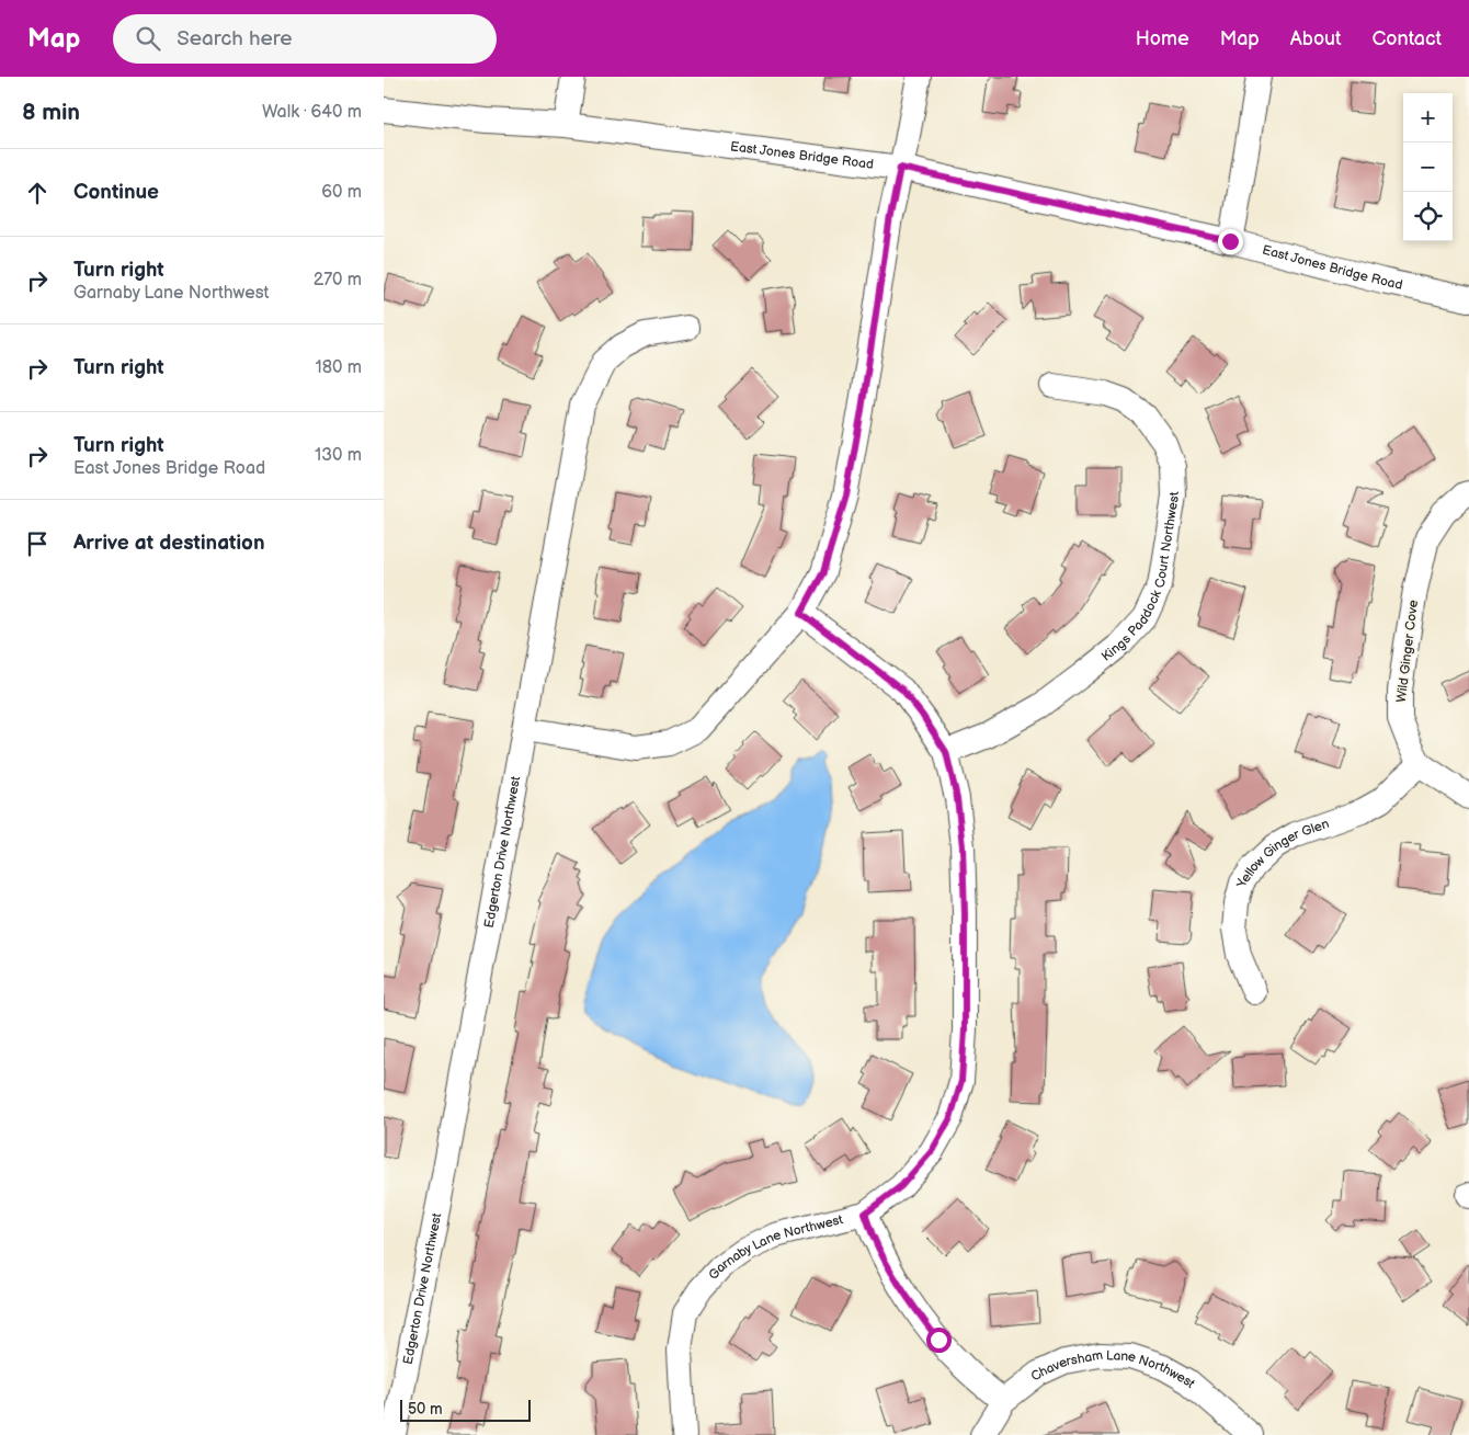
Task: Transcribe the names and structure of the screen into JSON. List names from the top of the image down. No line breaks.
{"streets":{"street":["East Jones Bridge Road","Kings Paddock Court Northwest","Wild Ginger Cove","Edgerton Drive Northwest","Yellow Ginger Glen","Garnaby Lane Northwest","Chaversham Lane Northwest"]},"crossings":[["Kings Paddock Court Northwest","Garnaby Lane Northwest"],["Wild Ginger Cove","Yellow Ginger Glen"]],"scale_bar":"50 m","page":{"header":"Map","search":"Search here","nav":["Home","Map","About","Contact"],"heading":["8 min","Walk · 640 m"],"map_buttons":["+","−"],"list":[["Continue","60 m"],["Turn right","Garnaby Lane Northwest","270 m"],["Turn right","180 m"],["Turn right","East Jones Bridge Road","130 m"],"Arrive at destination"],"scale":"50 m"}}
